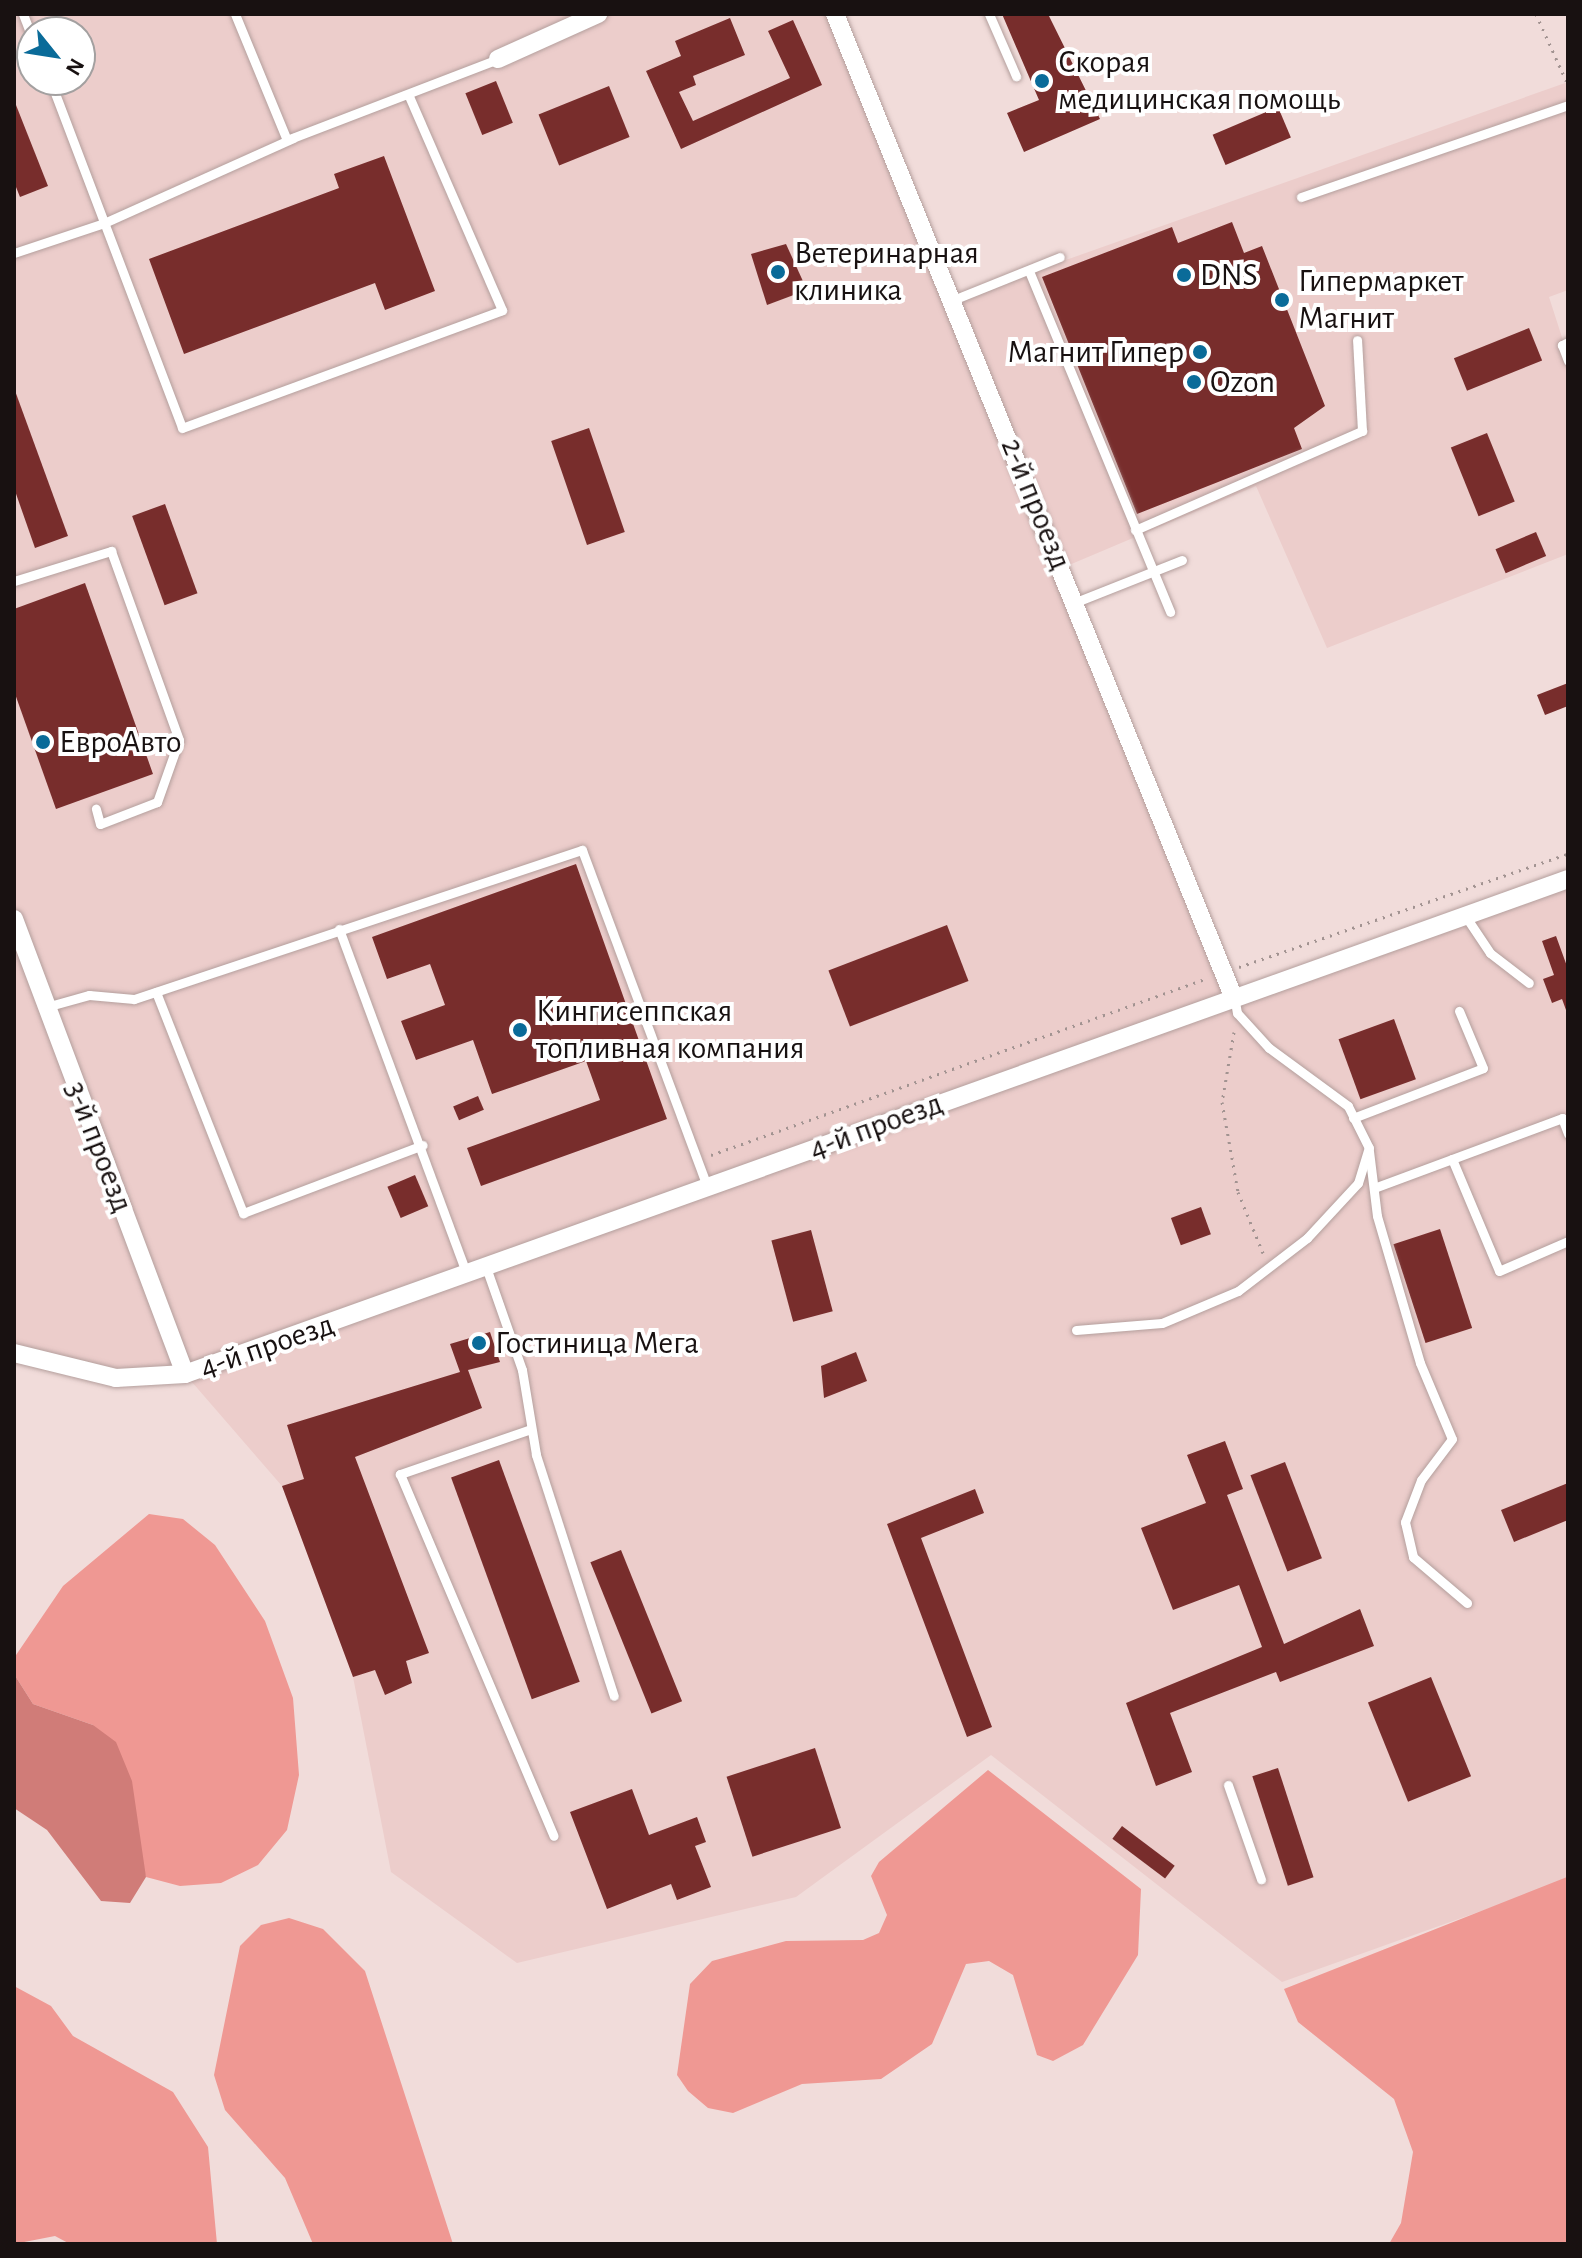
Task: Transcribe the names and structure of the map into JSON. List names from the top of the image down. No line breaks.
{"streets":{"street":["2-й проезд","4-й проезд","3-й проезд"]},"crossings":[["2-й проезд","4-й проезд"],["4-й проезд","3-й проезд"]],"places":["Скорая медицинская помощь","Ветеринарная клиника","DNS","Гипермаркет Магнит","Магнит Гипер","Ozon","ЕвроАвто","Кингисеппская топливная компания","Гостиница Мега"],"north":"bottom right"}
